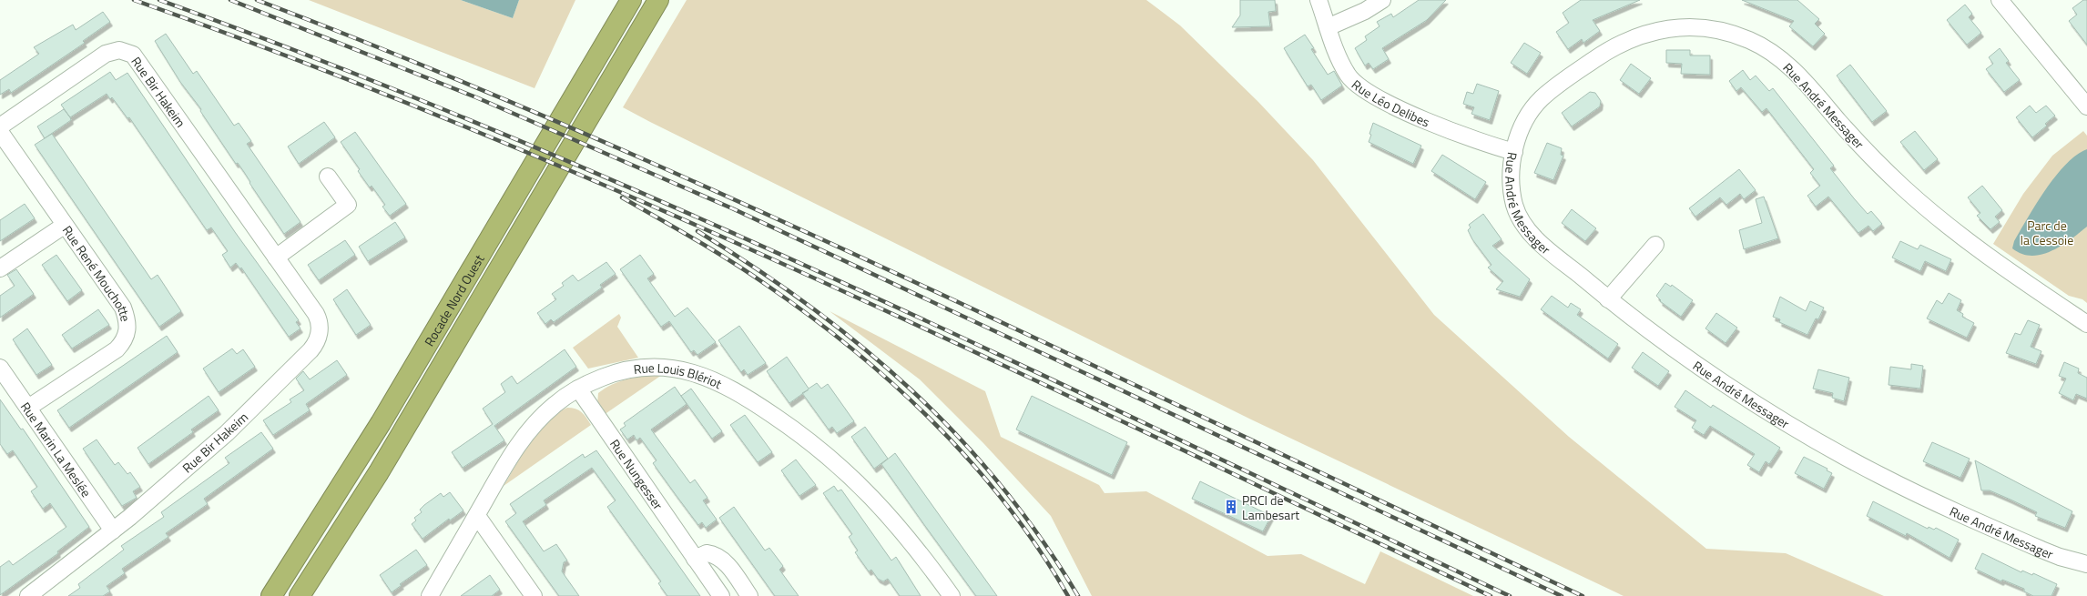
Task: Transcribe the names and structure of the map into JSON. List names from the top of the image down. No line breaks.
{"streets":{"highway":["Rocade Nord Ouest"],"street":["Rue Bir Hakeim","Rue Léo Delibes","Rue André Messager","Rue René Mouchotte","Rue Louis Blériot","Rue Marin La Meslée","Rue Nungesser"]},"crossings":[["Rue Bir Hakeim","Rue Marin La Meslée"],["Rue Léo Delibes","Rue André Messager"],["Rue René Mouchotte","Rue Marin La Meslée"],["Rue Louis Blériot","Rue Nungesser"]],"parks":["Parc de la Cessoie"],"places":{"building":["PRCI de Lambesart"]}}
